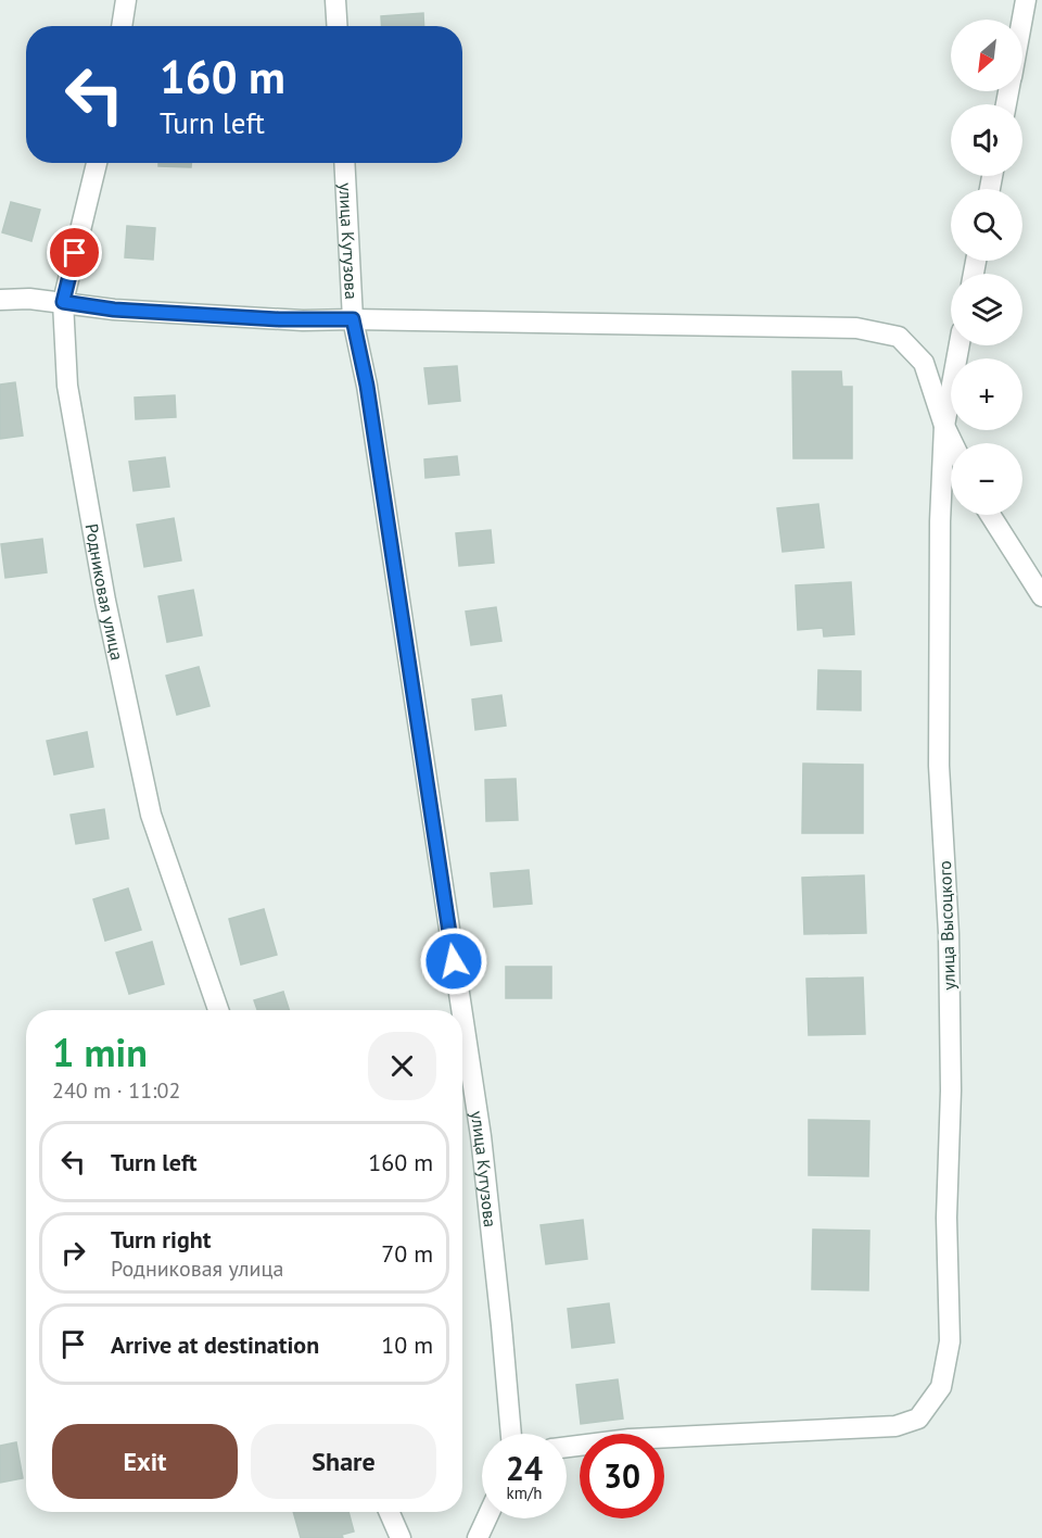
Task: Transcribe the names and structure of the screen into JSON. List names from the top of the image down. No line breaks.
{"streets":{"street":["улица Кутузова","Родниковая улица","улица Высоцкого"]},"north":"bottom left","page":{"map_buttons":["+","−"],"turn":["160 m","Turn left"],"heading":["1 min","240 m · 11:02"],"list":[{"name":"Turn left","value":"160 m"},{"name":"Turn right","note":"Родниковая улица","value":"70 m"},{"name":"Arrive at destination","value":"10 m"}],"buttons":["Exit","Share"],"speed":"24 km/h","limit":"30"}}
